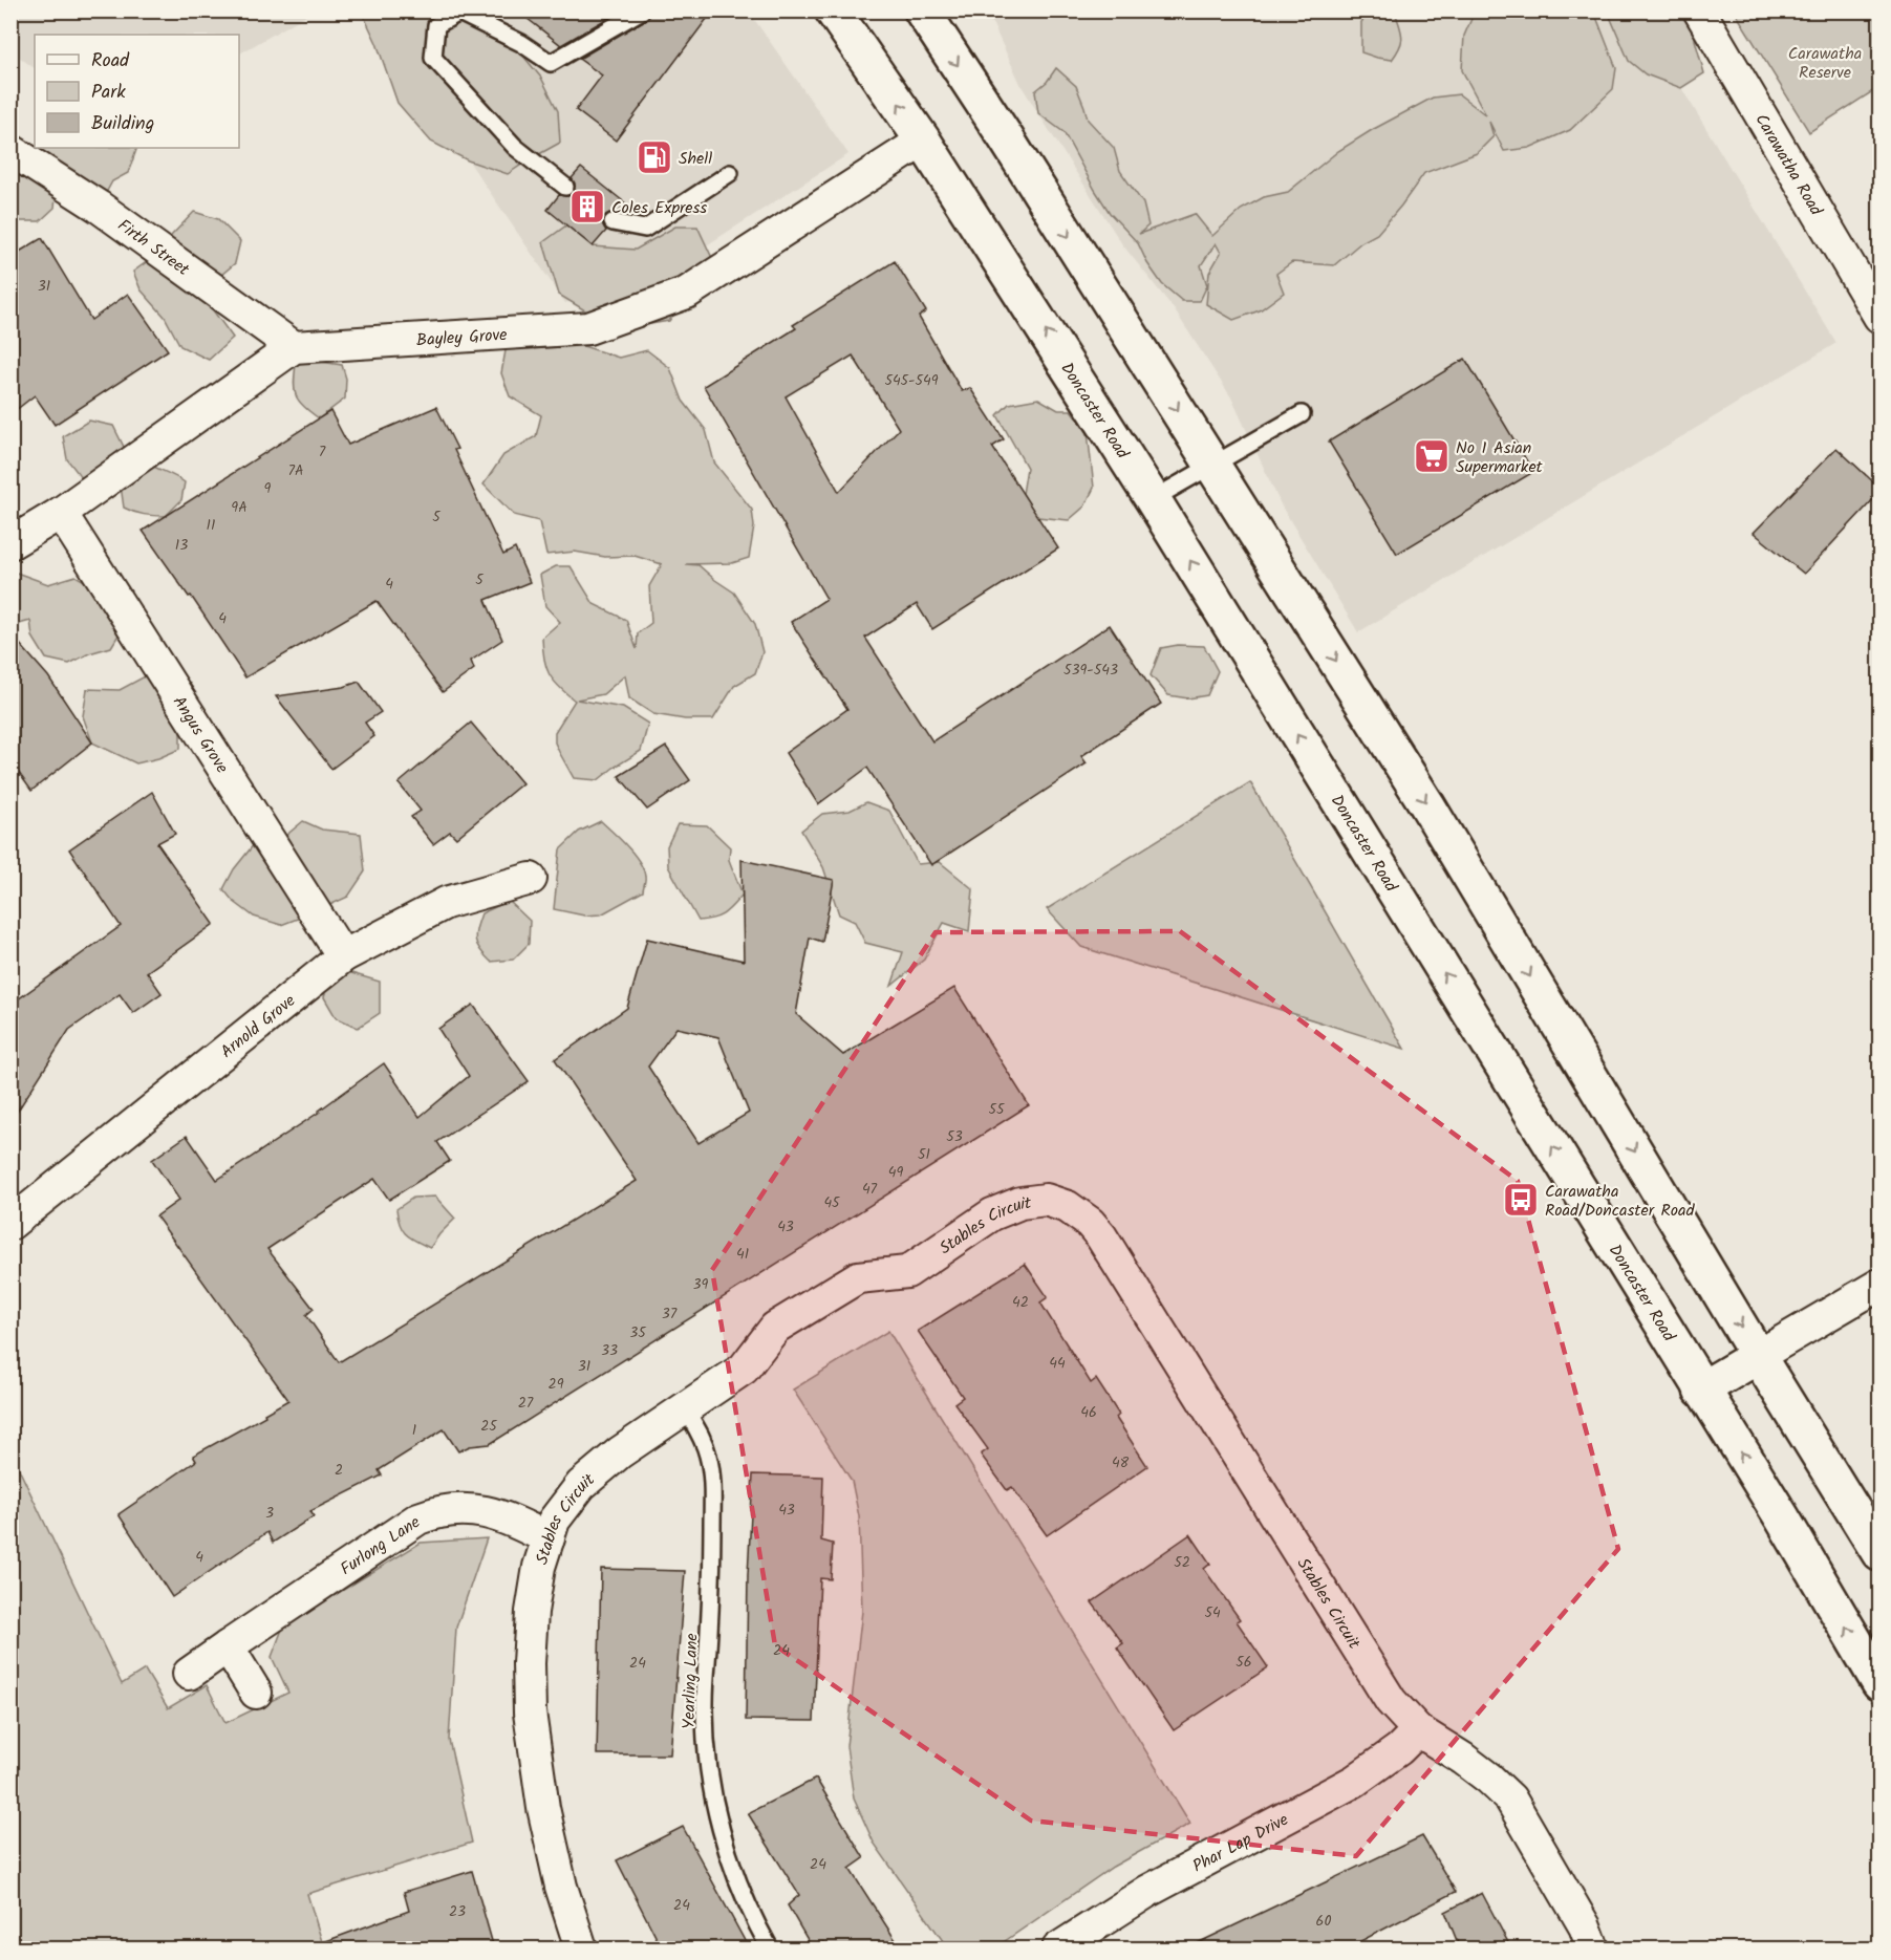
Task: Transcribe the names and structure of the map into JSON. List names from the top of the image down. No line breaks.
{"streets":{"main road":["Doncaster Road"],"street":["Carawatha Road","Firth Street","Bayley Grove","Angus Grove","Arnold Grove","Stables Circuit","Furlong Lane","Phar Lap Drive"],"lane":["Yearling Lane"]},"crossings":[["Firth Street","Bayley Grove"],["Bayley Grove","Doncaster Road"],["Angus Grove","Arnold Grove"],["Stables Circuit","Furlong Lane"],["Stables Circuit","Yearling Lane"],["Stables Circuit","Phar Lap Drive"]],"parks":["Carawatha Reserve"],"places":{"fuel station":["Shell"],"building":["Coles Express"],"supermarket":["No 1 Asian Supermarket"],"bus stop":["Carawatha Road/Doncaster Road"]},"house_numbers":["31","545-549","7","7A","9","9A","5","11","13","5","4","4","539-543","55","53","51","49","47","45","43","41","39","42","37","35","33","44","31","29","27","46","25","1","48","2","43","3","4","52","54","24","56","24","24","24","23","60"],"legend":["Road","Park","Building"]}
